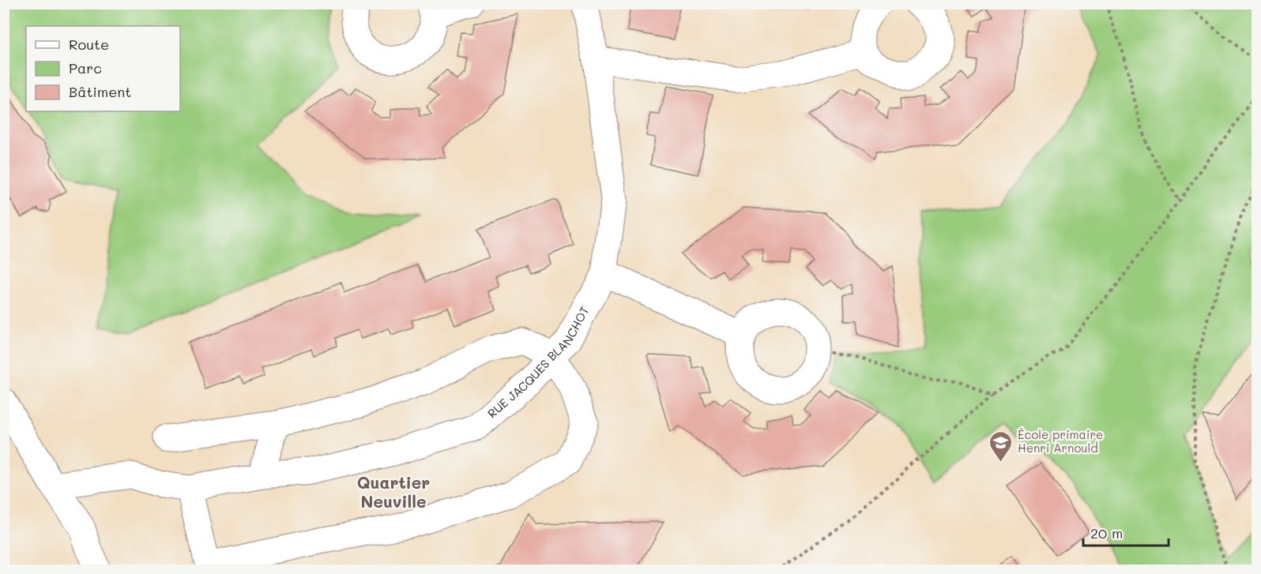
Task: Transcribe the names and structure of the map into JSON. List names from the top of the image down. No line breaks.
{"streets":{"street":["RUE JACQUES BLANCHOT"]},"districts":["Quartier Neuville"],"places":{"school or university":["École primaire Henri Arnould"]},"legend":["Route","Parc","Bâtiment"],"scale_bar":"20 m"}
